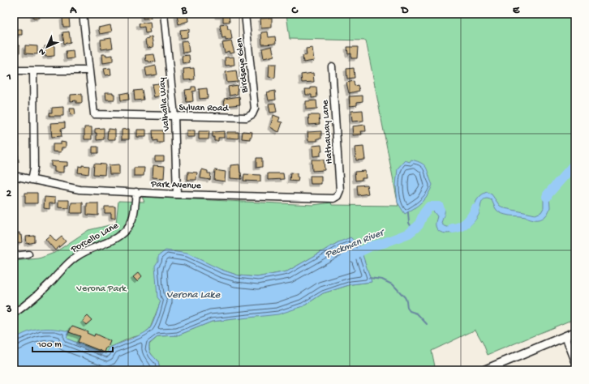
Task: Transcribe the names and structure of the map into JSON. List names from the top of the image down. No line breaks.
{"streets":{"street":["Birdseye Glen","Valhalla Way","Sylvan Road","Hathaway Lane","Park Avenue","Porcello Lane"]},"crossings":[["Birdseye Glen","Sylvan Road"],["Valhalla Way","Sylvan Road"],["Valhalla Way","Park Avenue"],["Hathaway Lane","Park Avenue"],["Park Avenue","Porcello Lane"]],"water":["Peckman River","Verona Lake"],"parks":["Verona Park"],"scale_bar":"100 m","north":"bottom left","grid":{"columns":["A","B","C","D","E"],"rows":["1","2","3"]}}
